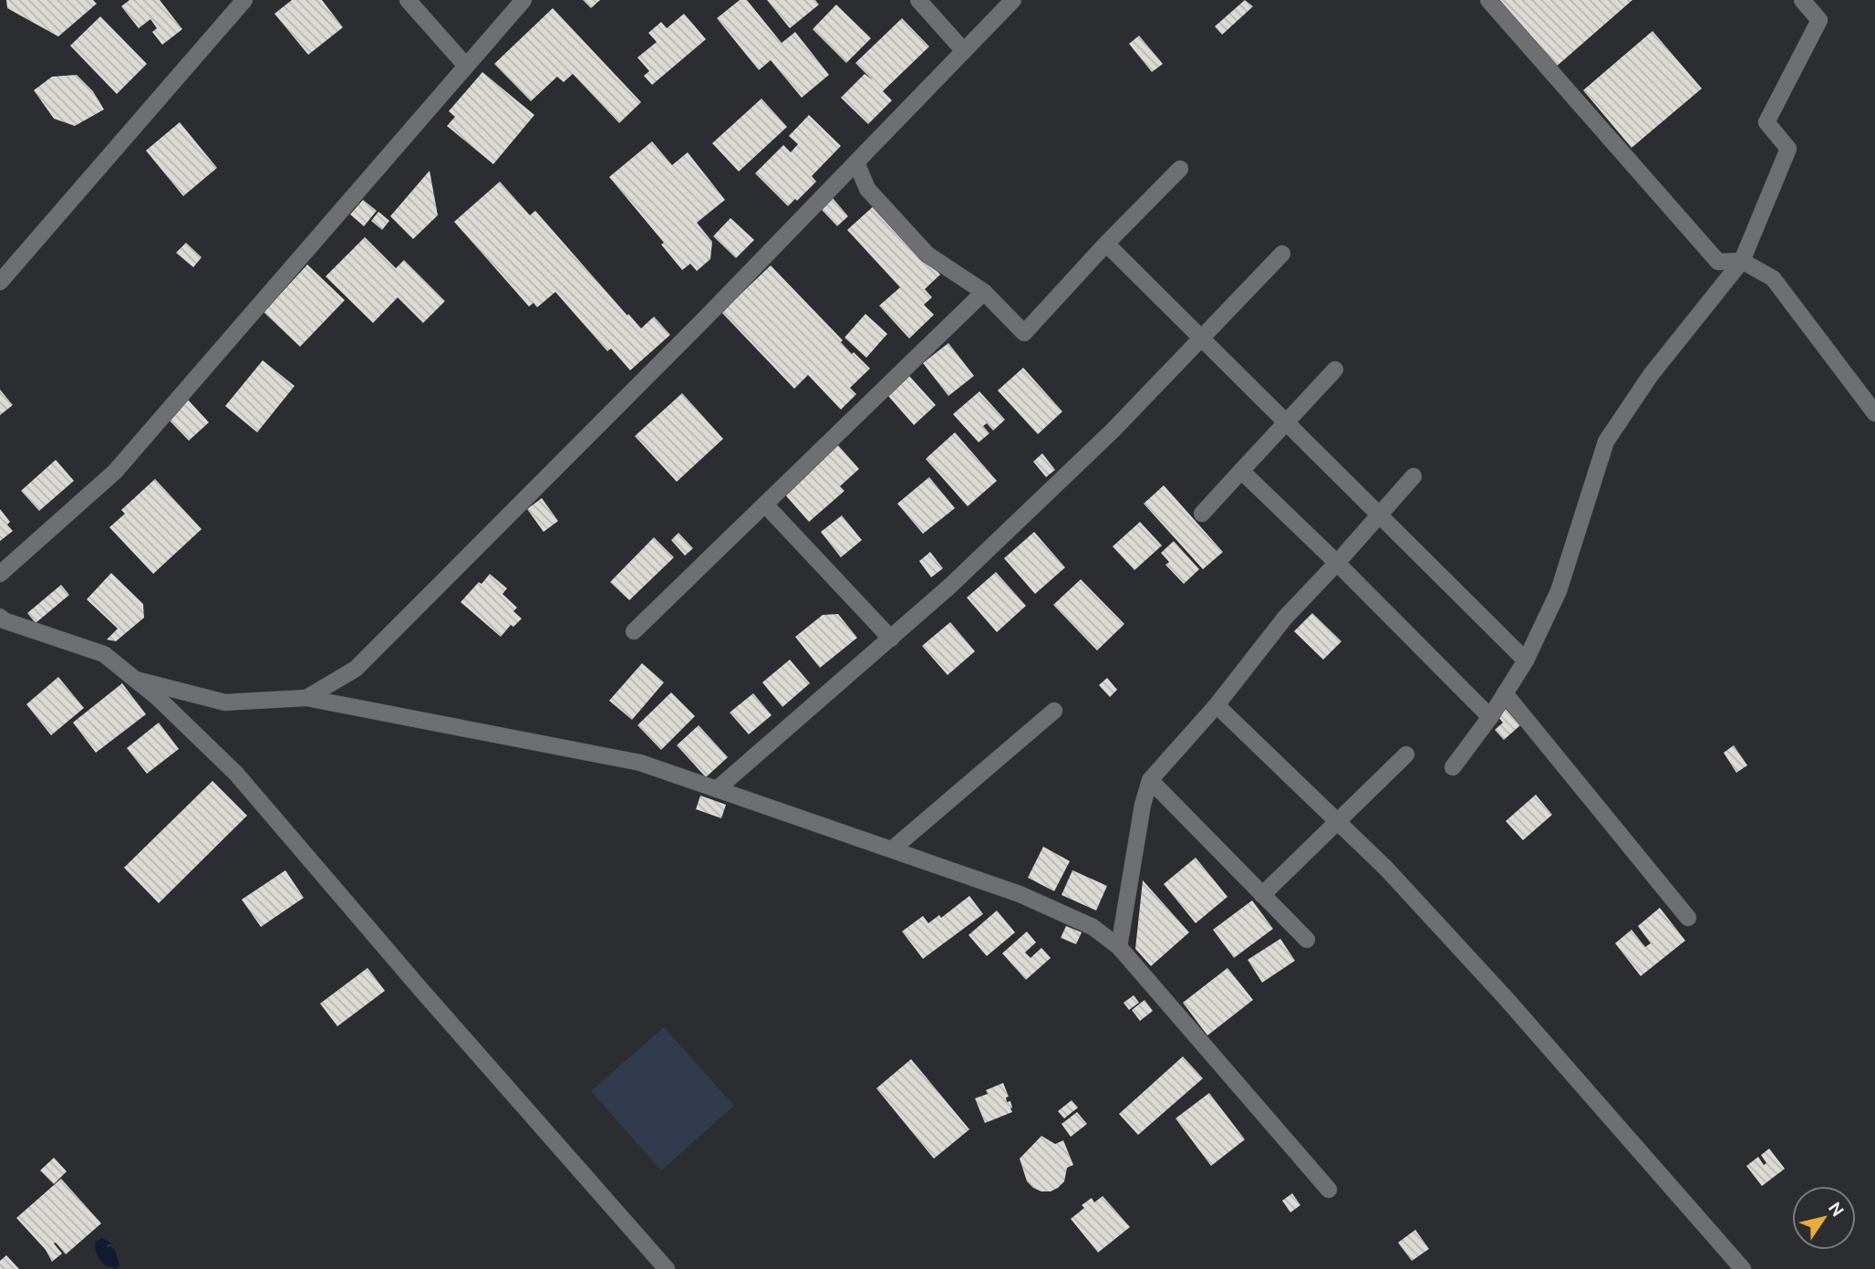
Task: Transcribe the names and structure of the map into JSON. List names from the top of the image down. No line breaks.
{"north":"top right"}
